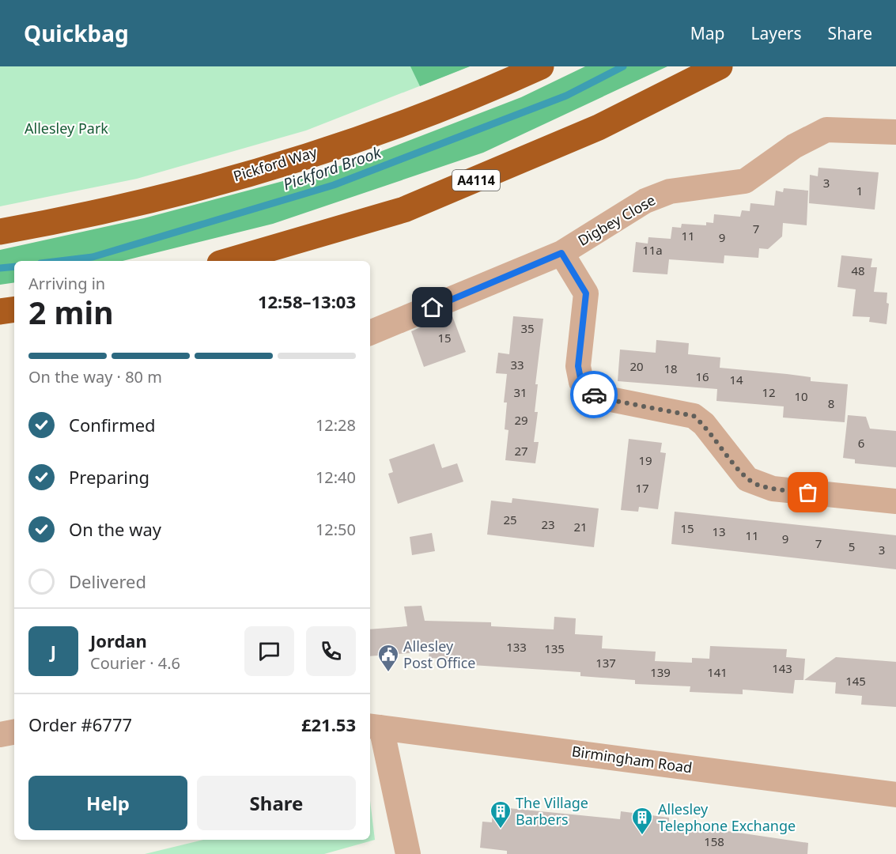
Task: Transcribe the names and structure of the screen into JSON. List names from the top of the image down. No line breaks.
{"streets":{"highway":["Pickford Way","A4114"],"street":["Digbey Close","Birmingham Road"]},"water":["Pickford Brook"],"parks":["Allesley Park"],"places":{"public building":["Allesley Post Office"],"building":["The Village Barbers","Allesley Telephone Exchange"]},"house_numbers":["3","1","7","11","9","11a","48","35","15","33","20","18","16","14","31","12","10","8","29","6","27","19","17","25","23","21","15","13","11","9","7","5","3","133","135","137","143","139","141","145","158"],"page":{"header":"Quickbag","nav":["Map","Layers","Share"],"heading":["2 min","Arriving in","12:58–13:03"],"panel":["Jordan","Courier · 4.6","Order #6777","£21.53"],"bar":"On the way · 80 m","list":[["Confirmed","12:28"],["Preparing","12:40"],["On the way","12:50"],"Delivered"],"round":"J","buttons":["Help","Share"]}}
